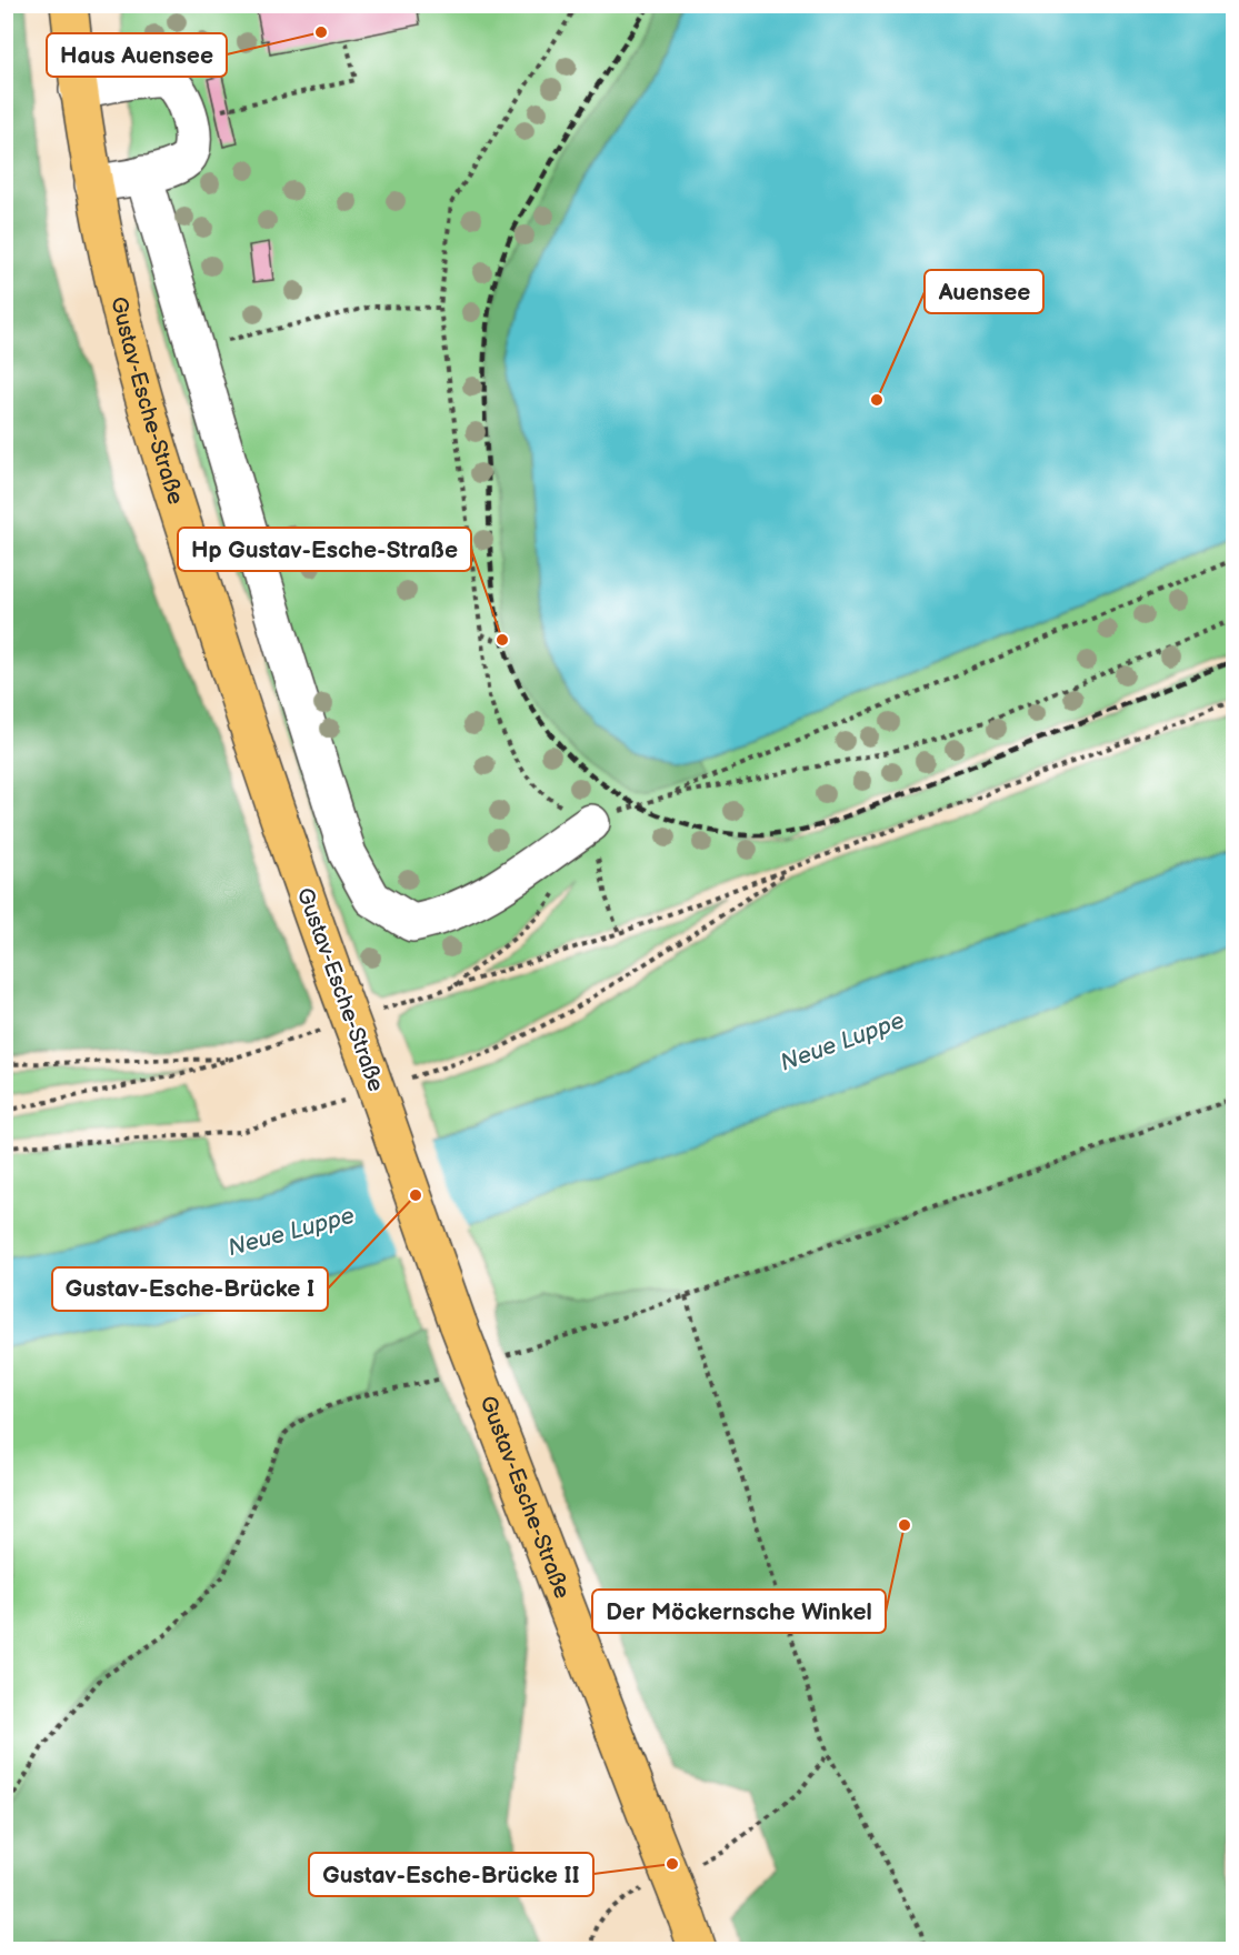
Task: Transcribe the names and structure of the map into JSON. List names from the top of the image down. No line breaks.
{"streets":{"main road":["Gustav-Esche-Straße"]},"water":["Neue Luppe"],"places":["Haus Auensee","Auensee","Hp Gustav-Esche-Straße","Gustav-Esche-Brücke I","Der Möckernsche Winkel","Gustav-Esche-Brücke II"]}
